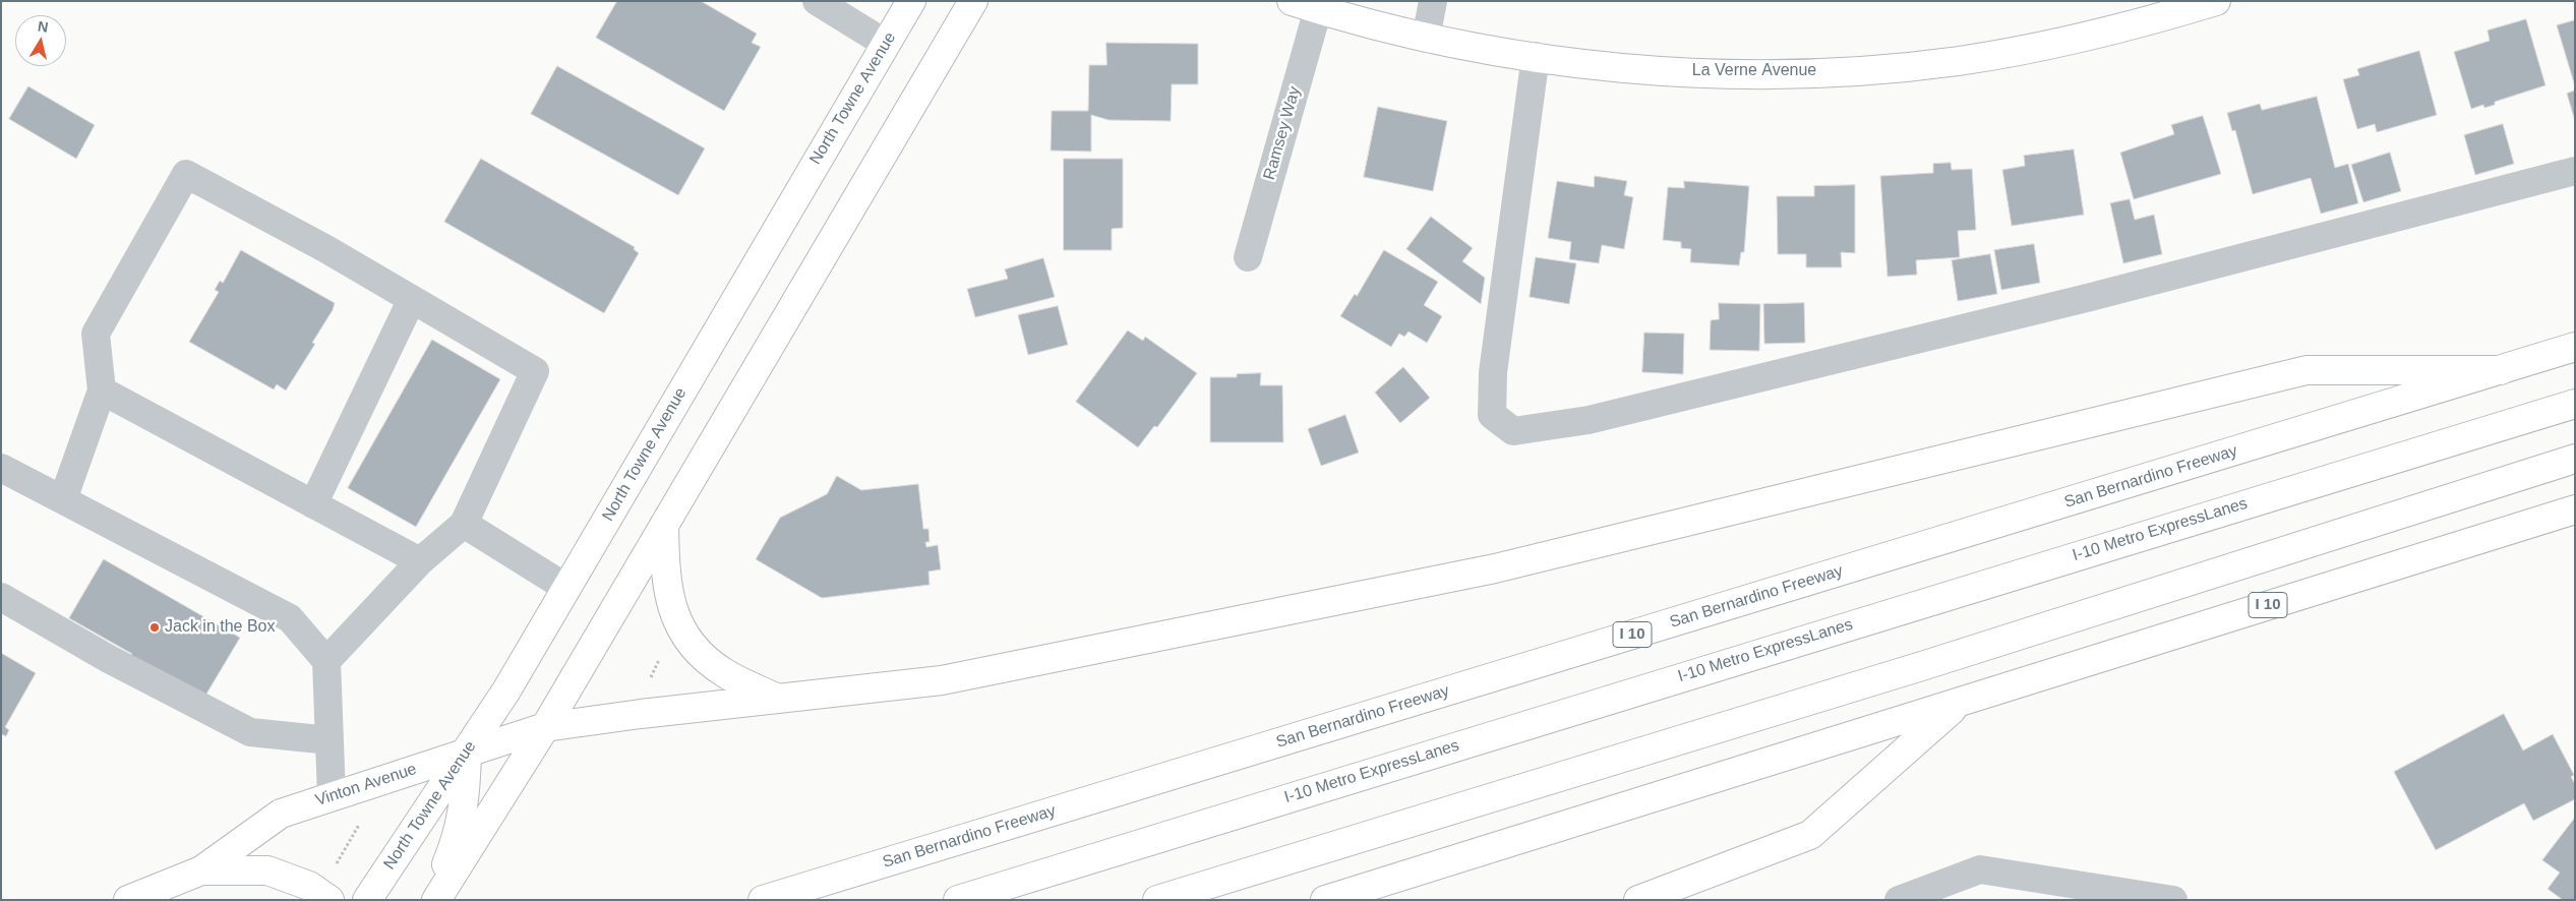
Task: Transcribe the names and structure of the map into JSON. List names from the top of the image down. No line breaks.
{"streets":{"main road":["La Verne Avenue","North Towne Avenue","San Bernardino Freeway","I-10 Metro ExpressLanes","I 10","Vinton Avenue"],"street":["Ramsey Way"]},"crossings":[["La Verne Avenue","Ramsey Way"],["North Towne Avenue","Vinton Avenue"],["San Bernardino Freeway","Vinton Avenue"]],"places":["Jack in the Box"],"north":"top"}
